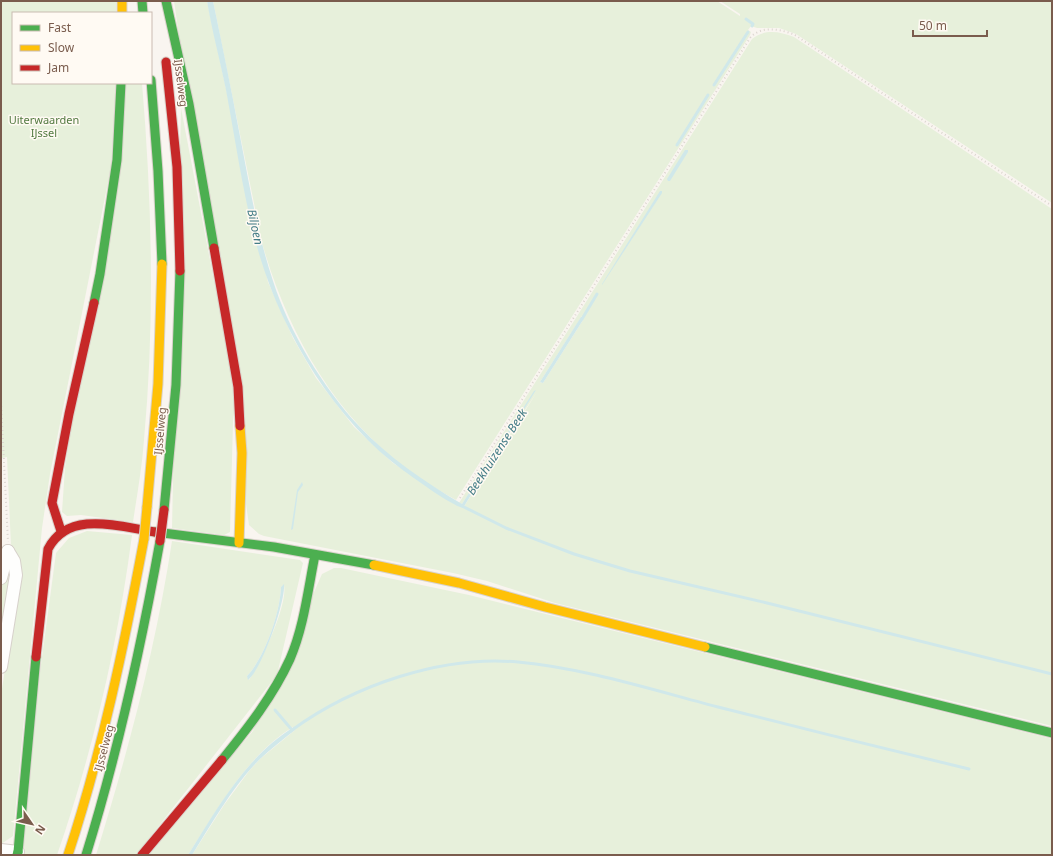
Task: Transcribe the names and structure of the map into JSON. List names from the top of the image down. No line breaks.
{"streets":{"main road":["IJsselweg"]},"water":["Biljoen","Beekhuizense Beek"],"parks":["Uiterwaarden IJssel"],"legend":["Fast","Slow","Jam"],"scale_bar":"50 m","north":"bottom right"}
